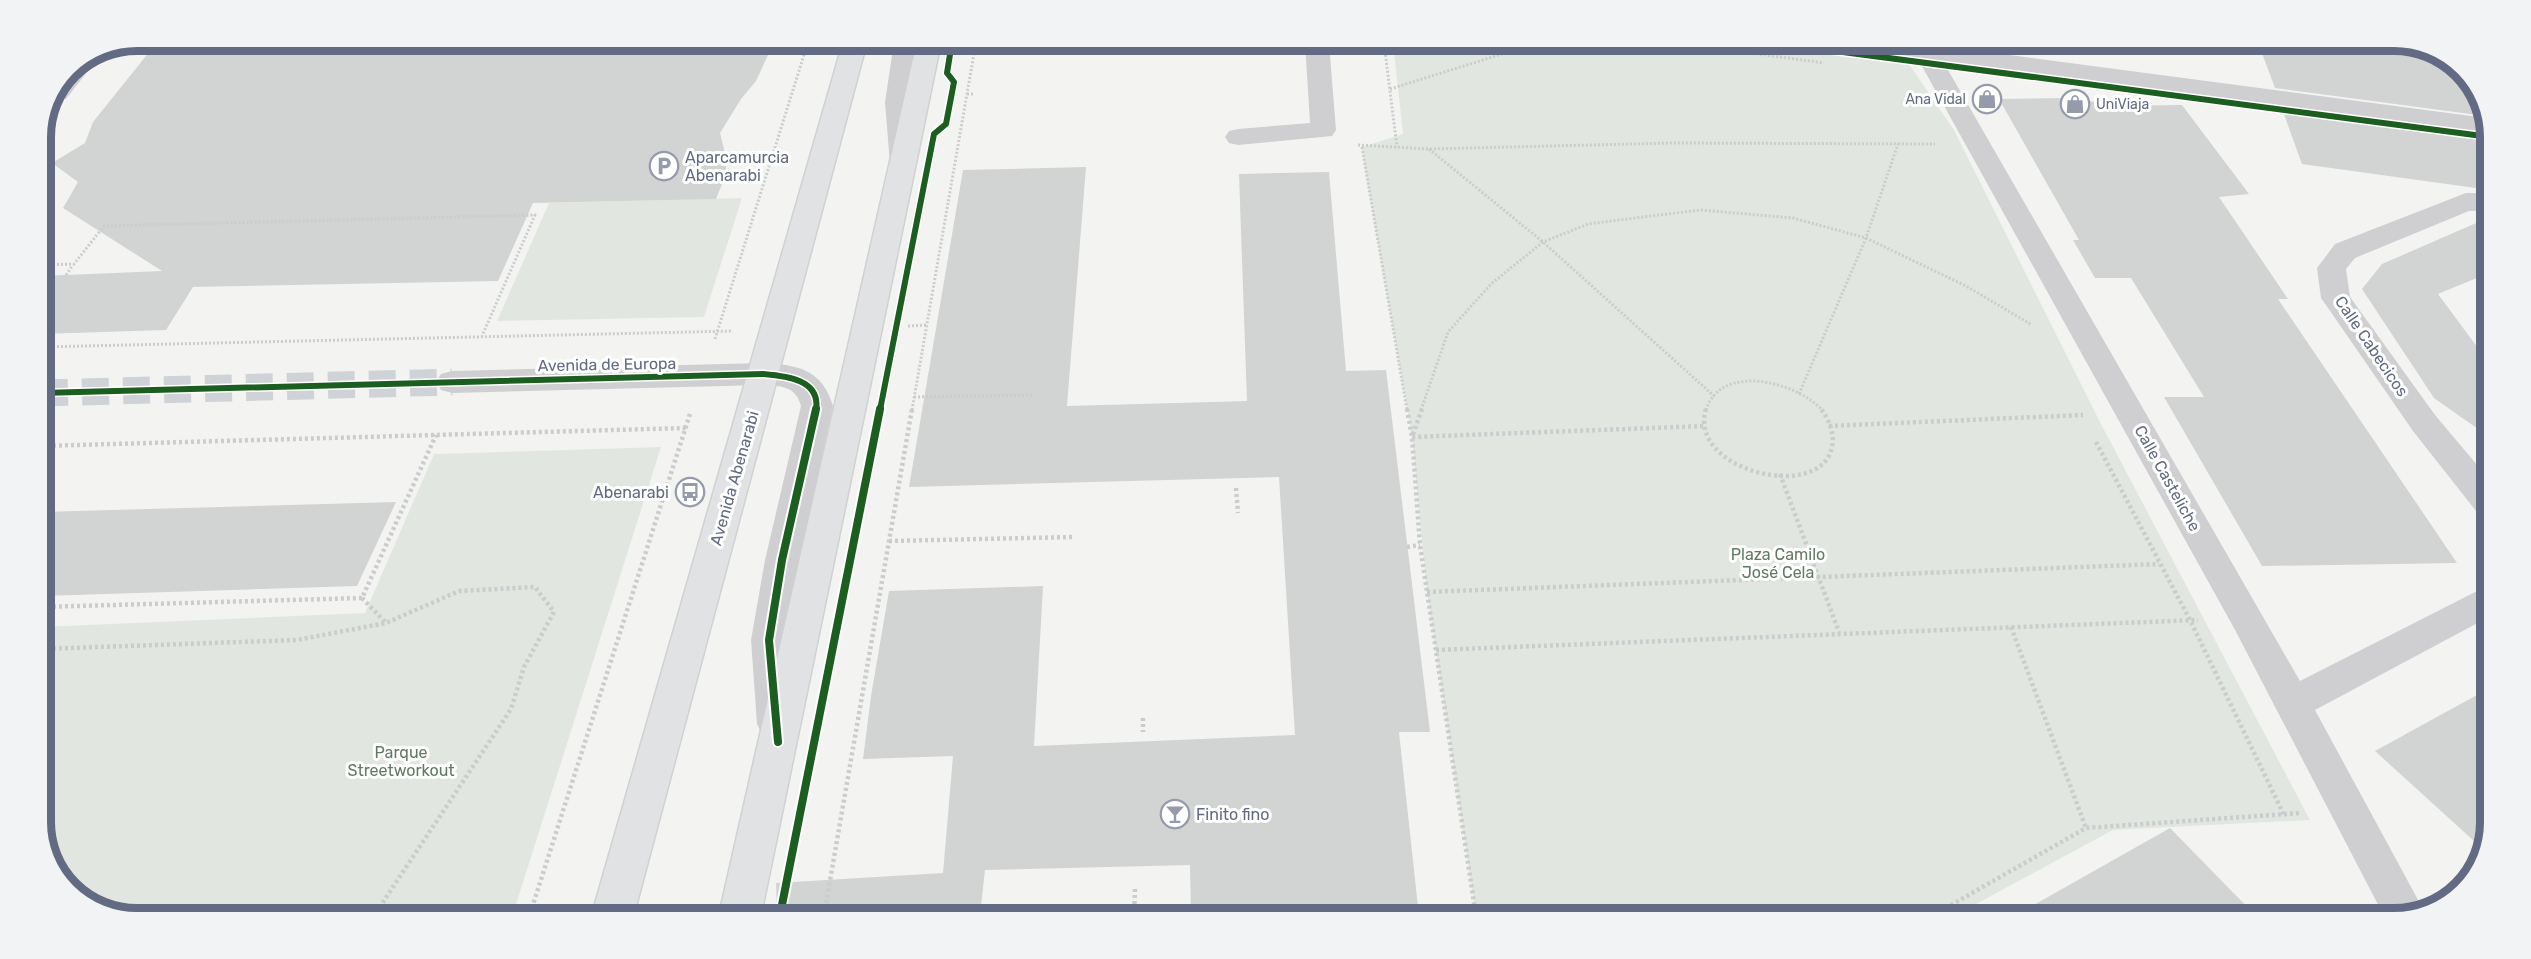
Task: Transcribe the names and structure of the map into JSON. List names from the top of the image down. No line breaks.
{"streets":{"main road":["Avenida Abenarabi"],"street":["Calle Cabecicos","Avenida de Europa","Calle Casteliche"]},"crossings":[["Avenida de Europa","Avenida Abenarabi"]],"parks":["Plaza Camilo José Cela","Parque Streetworkout"],"places":{"shop":["Ana Vidal","UniViaja"],"parking":["Aparcamurcia Abenarabi"],"bus stop":["Abenarabi"],"bar":["Finito fino"]}}
